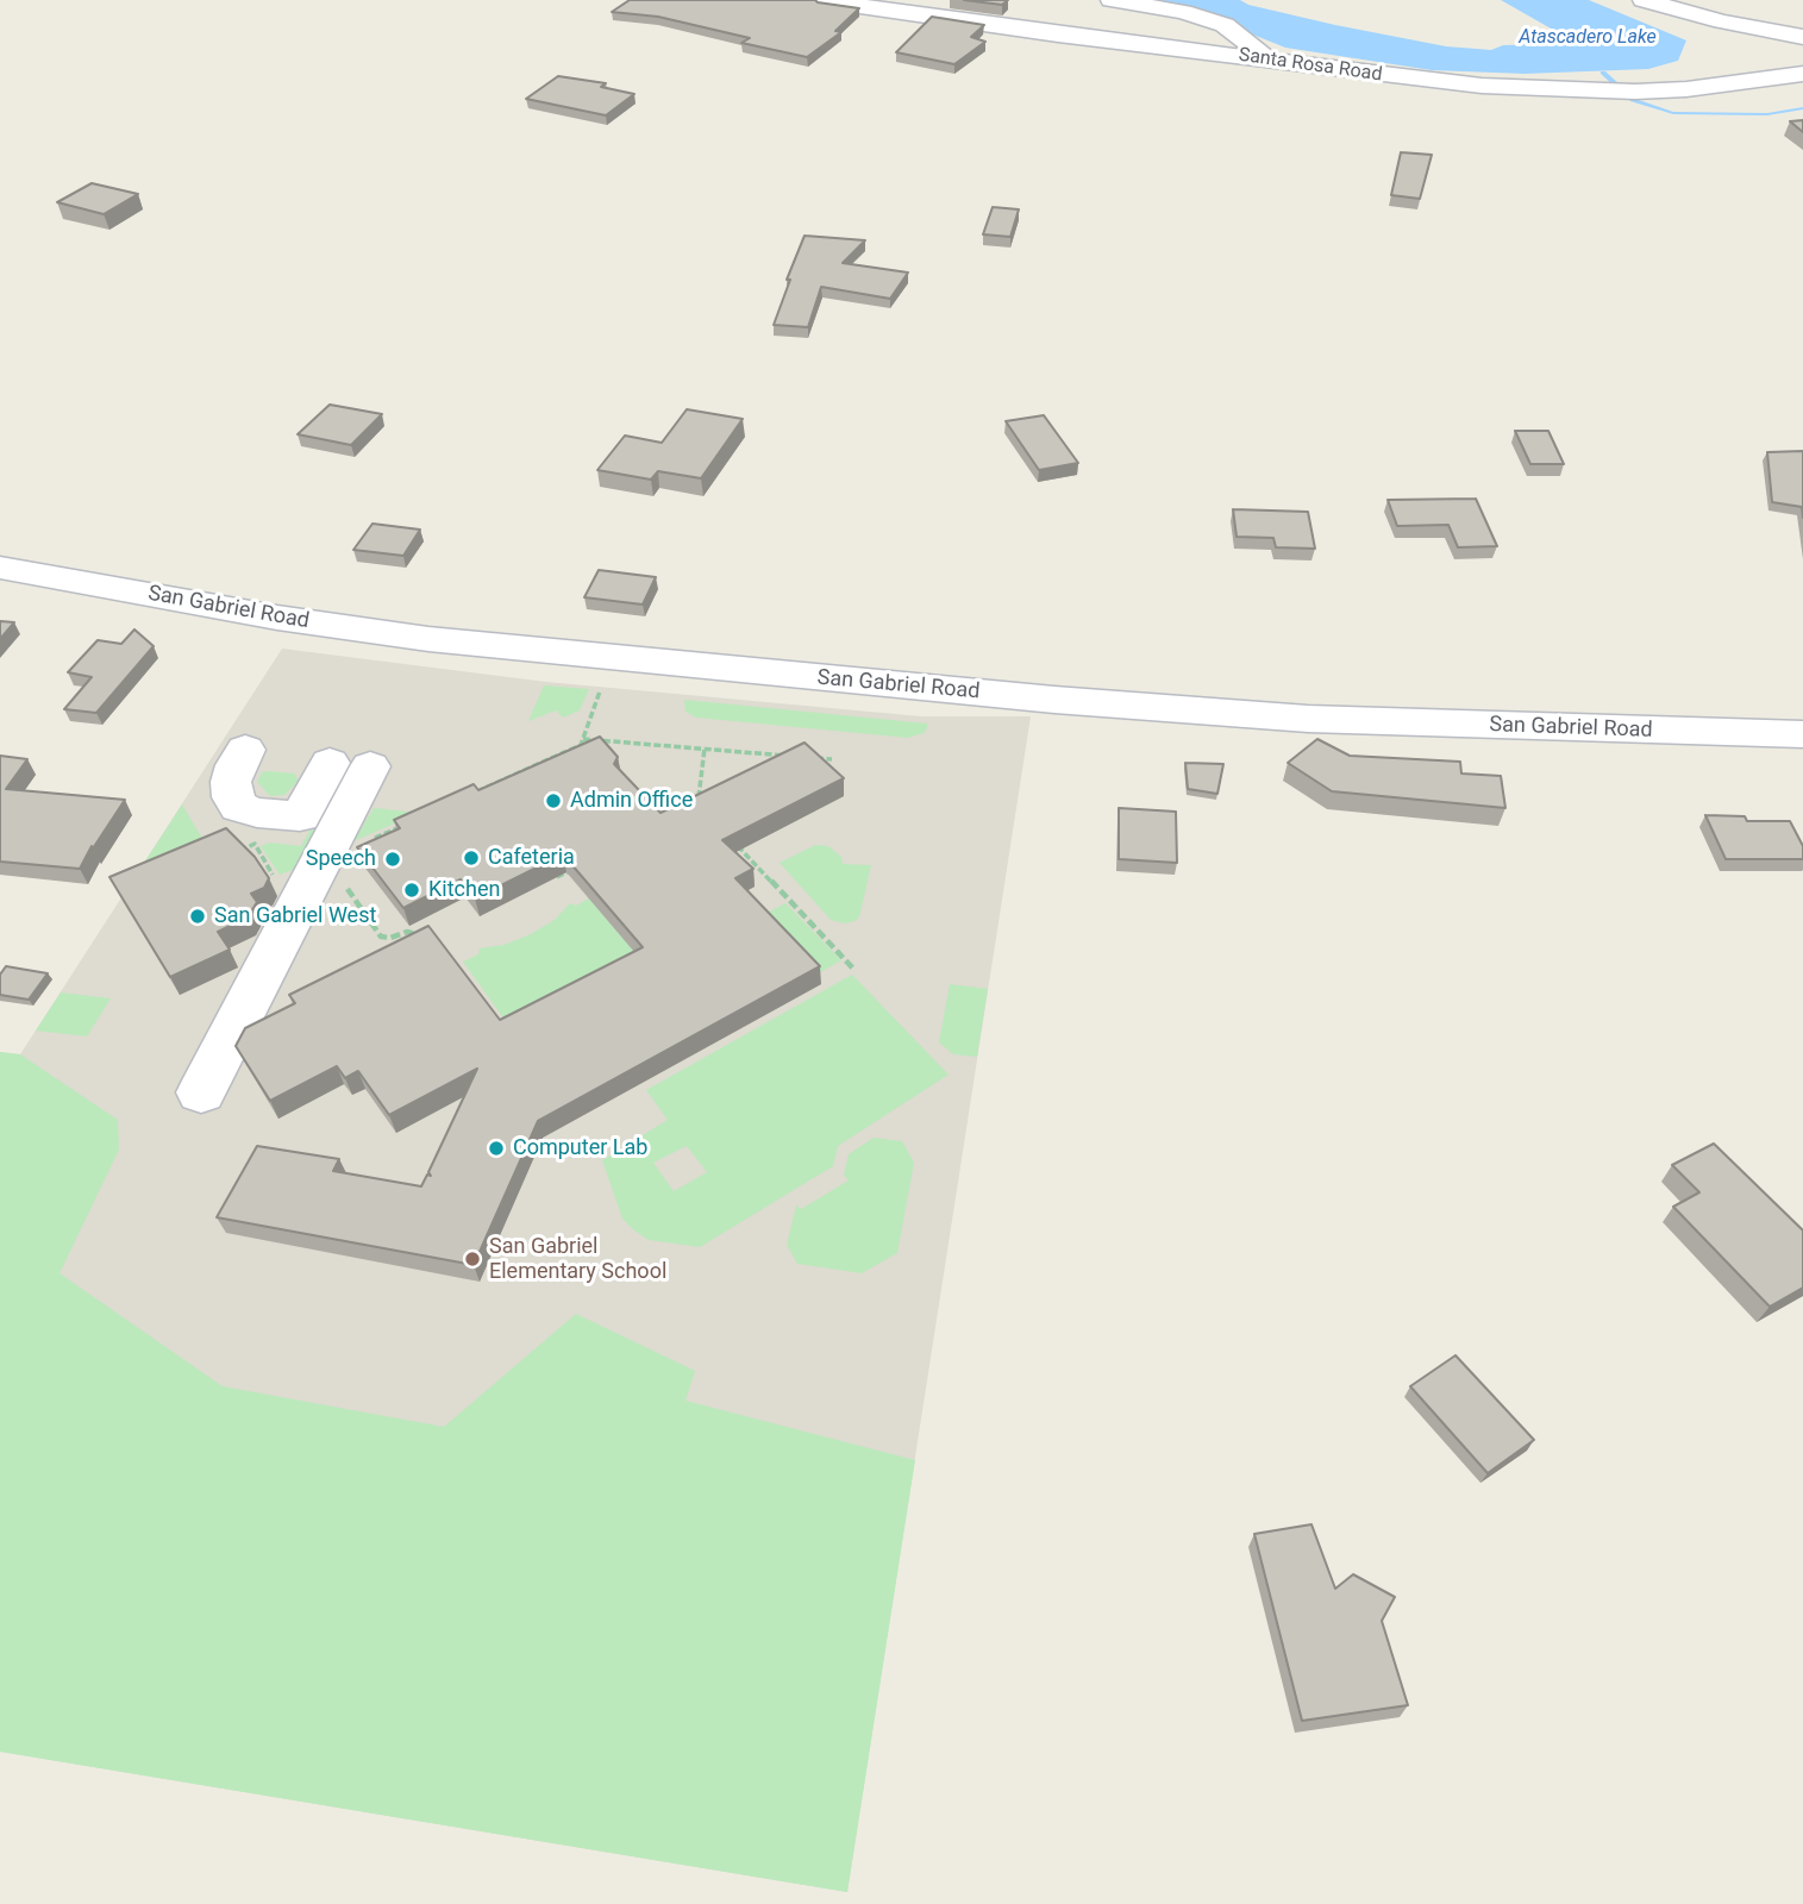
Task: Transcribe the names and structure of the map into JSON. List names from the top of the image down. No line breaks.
{"streets":{"street":["Santa Rosa Road","San Gabriel Road"]},"water":["Atascadero Lake"],"places":["Admin Office","Cafeteria","Speech","Kitchen","San Gabriel West","Computer Lab","San Gabriel Elementary School"]}
